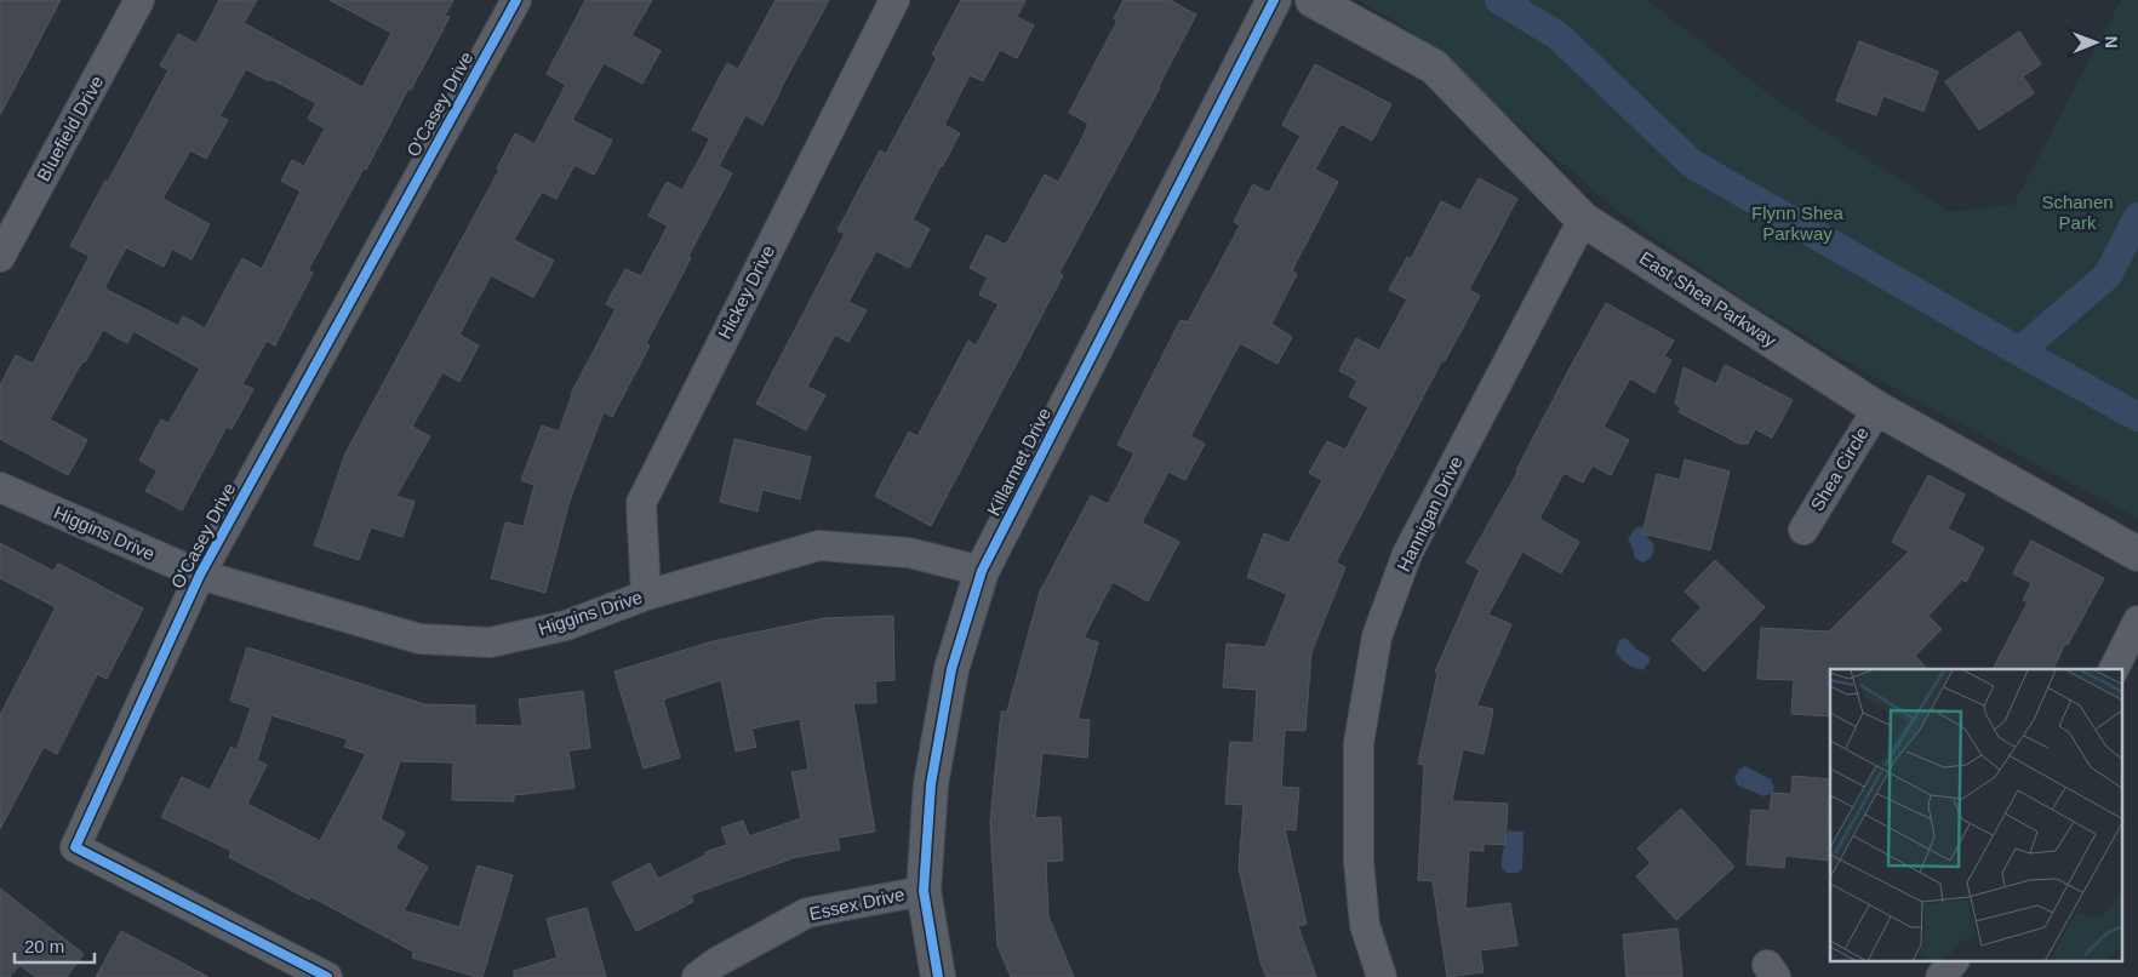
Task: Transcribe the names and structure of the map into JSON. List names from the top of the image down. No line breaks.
{"streets":{"street":["O'Casey Drive","Bluefield Drive","Hickey Drive","East Shea Parkway","Killarmet Drive","Shea Circle","Hannigan Drive","Higgins Drive","Essex Drive"]},"crossings":[["O'Casey Drive","Higgins Drive"],["Hickey Drive","Higgins Drive"],["East Shea Parkway","Shea Circle"],["East Shea Parkway","Hannigan Drive"],["Killarmet Drive","Higgins Drive"],["Killarmet Drive","Essex Drive"]],"parks":["Schanen Park","Flynn Shea Parkway"],"scale_bar":"20 m","north":"right"}
